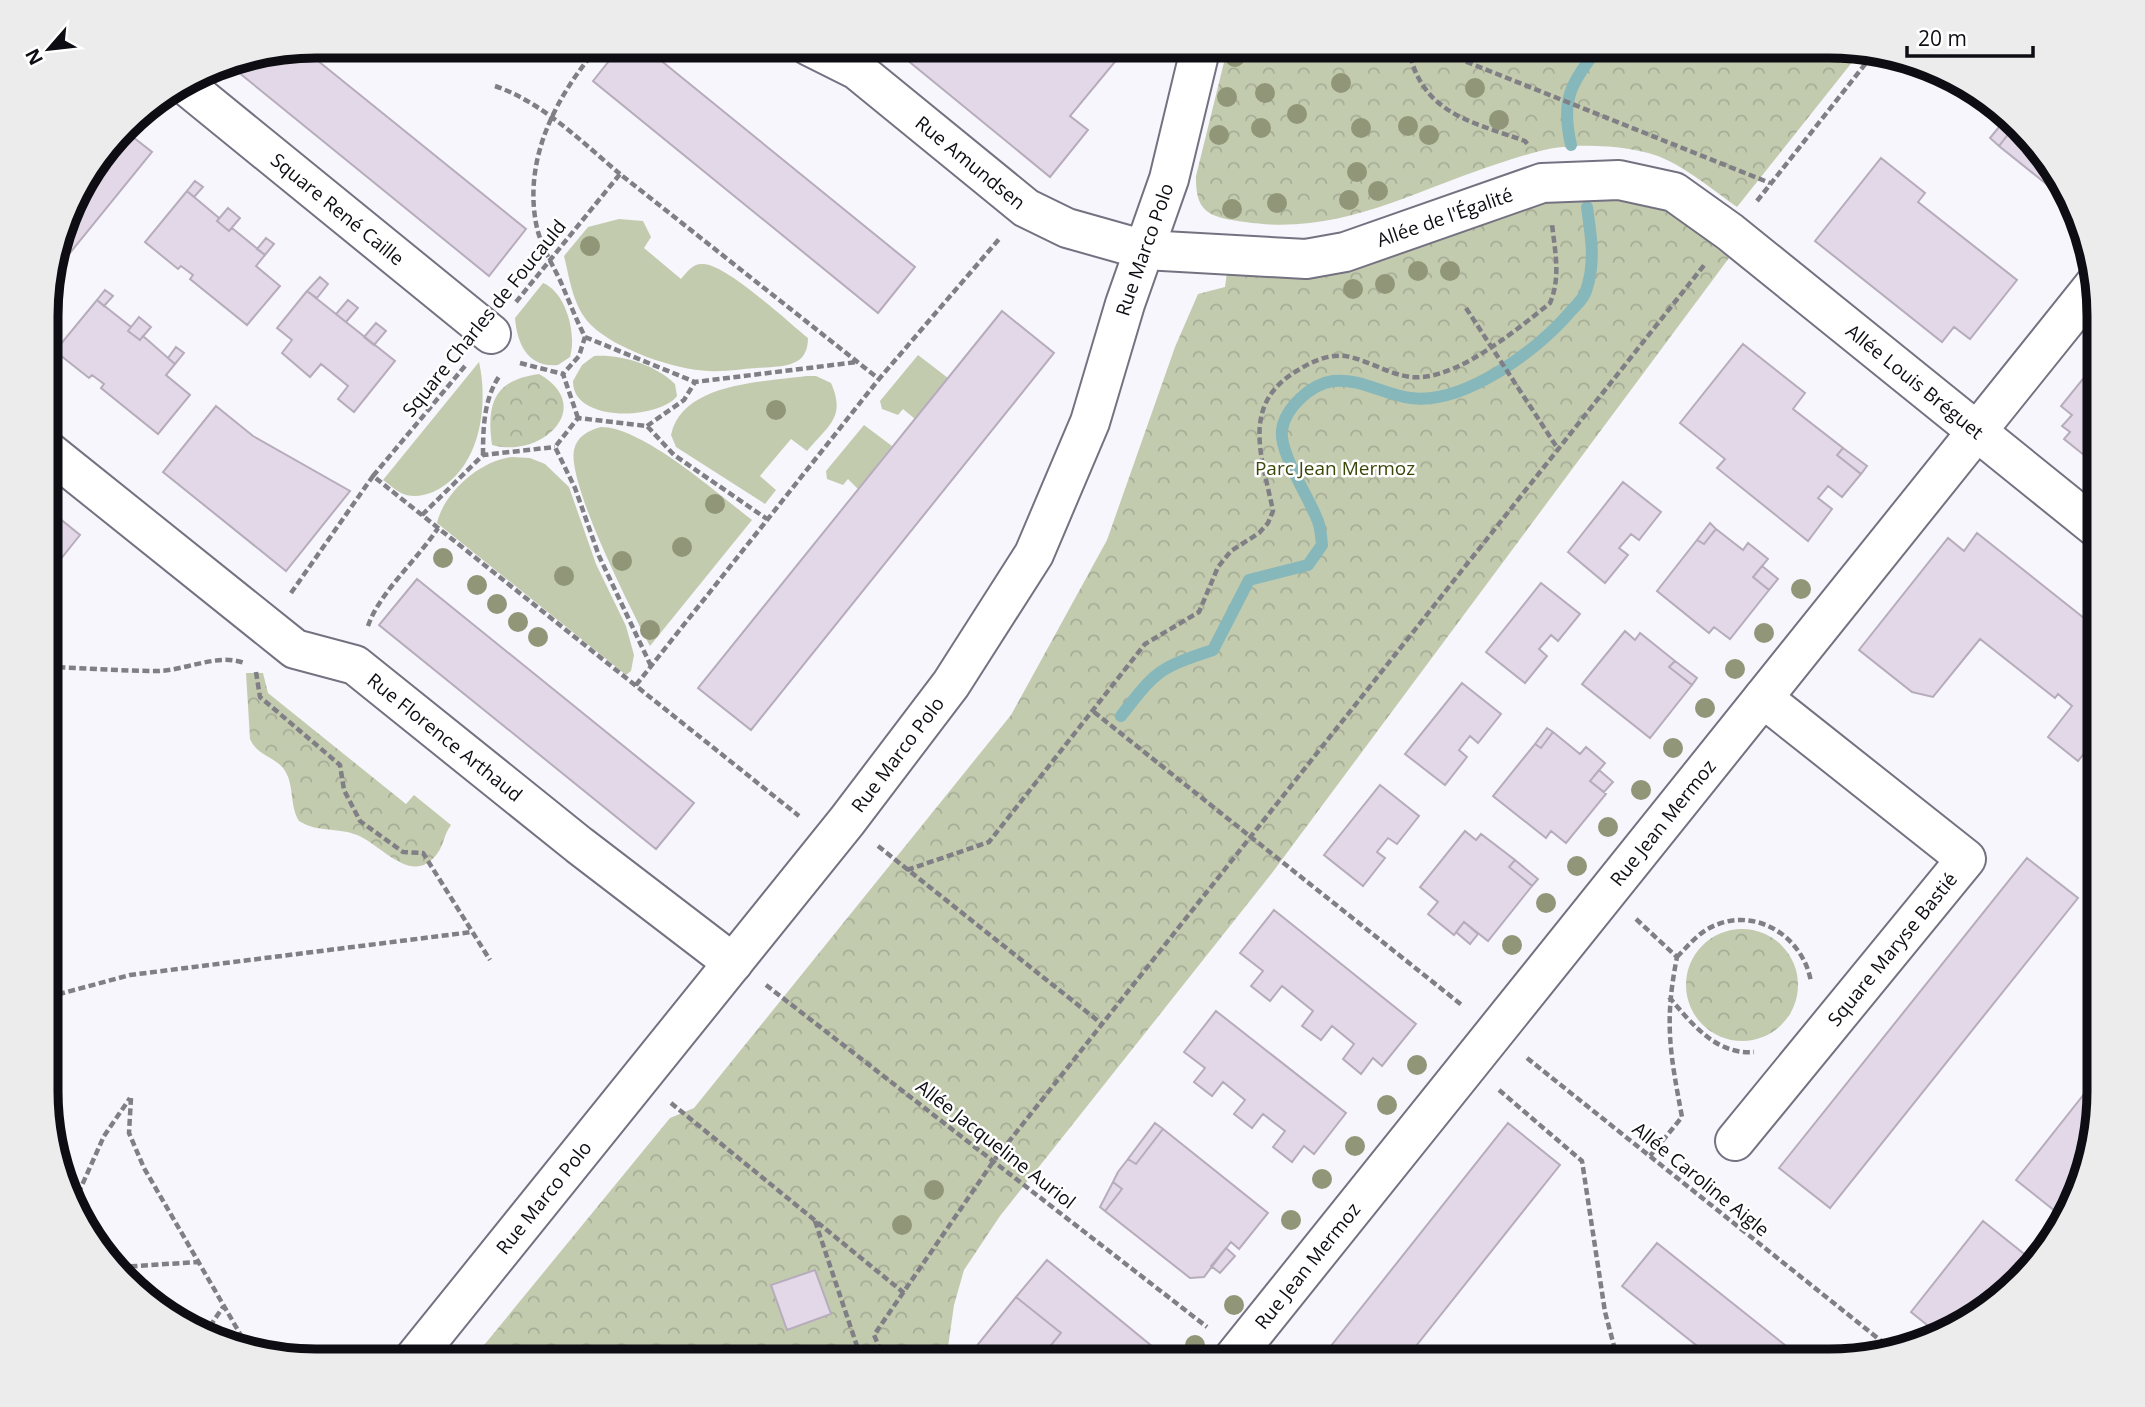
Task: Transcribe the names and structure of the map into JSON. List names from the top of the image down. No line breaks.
{"streets":{"street":["Rue Amundsen","Square René Caille","Allée de l'Égalité","Rue Marco Polo","Allée Louis Bréguet","Rue Florence Arthaud","Rue Jean Mermoz","Square Maryse Bastié"],"path":["Square Charles de Foucauld","Allée Jacqueline Auriol","Allée Caroline Aigle"]},"crossings":[["Rue Amundsen","Allée de l'Égalité"],["Rue Amundsen","Rue Marco Polo"],["Square René Caille","Square Charles de Foucauld"],["Allée de l'Égalité","Rue Marco Polo"],["Allée de l'Égalité","Allée Louis Bréguet"],["Rue Marco Polo","Rue Florence Arthaud"],["Rue Marco Polo","Allée Jacqueline Auriol"],["Square Charles de Foucauld","Rue Florence Arthaud"],["Allée Louis Bréguet","Rue Jean Mermoz"],["Rue Florence Arthaud","Allée Jacqueline Auriol"],["Rue Jean Mermoz","Square Maryse Bastié"],["Rue Jean Mermoz","Allée Caroline Aigle"]],"parks":["Parc Jean Mermoz"],"scale_bar":"20 m","north":"bottom left"}
